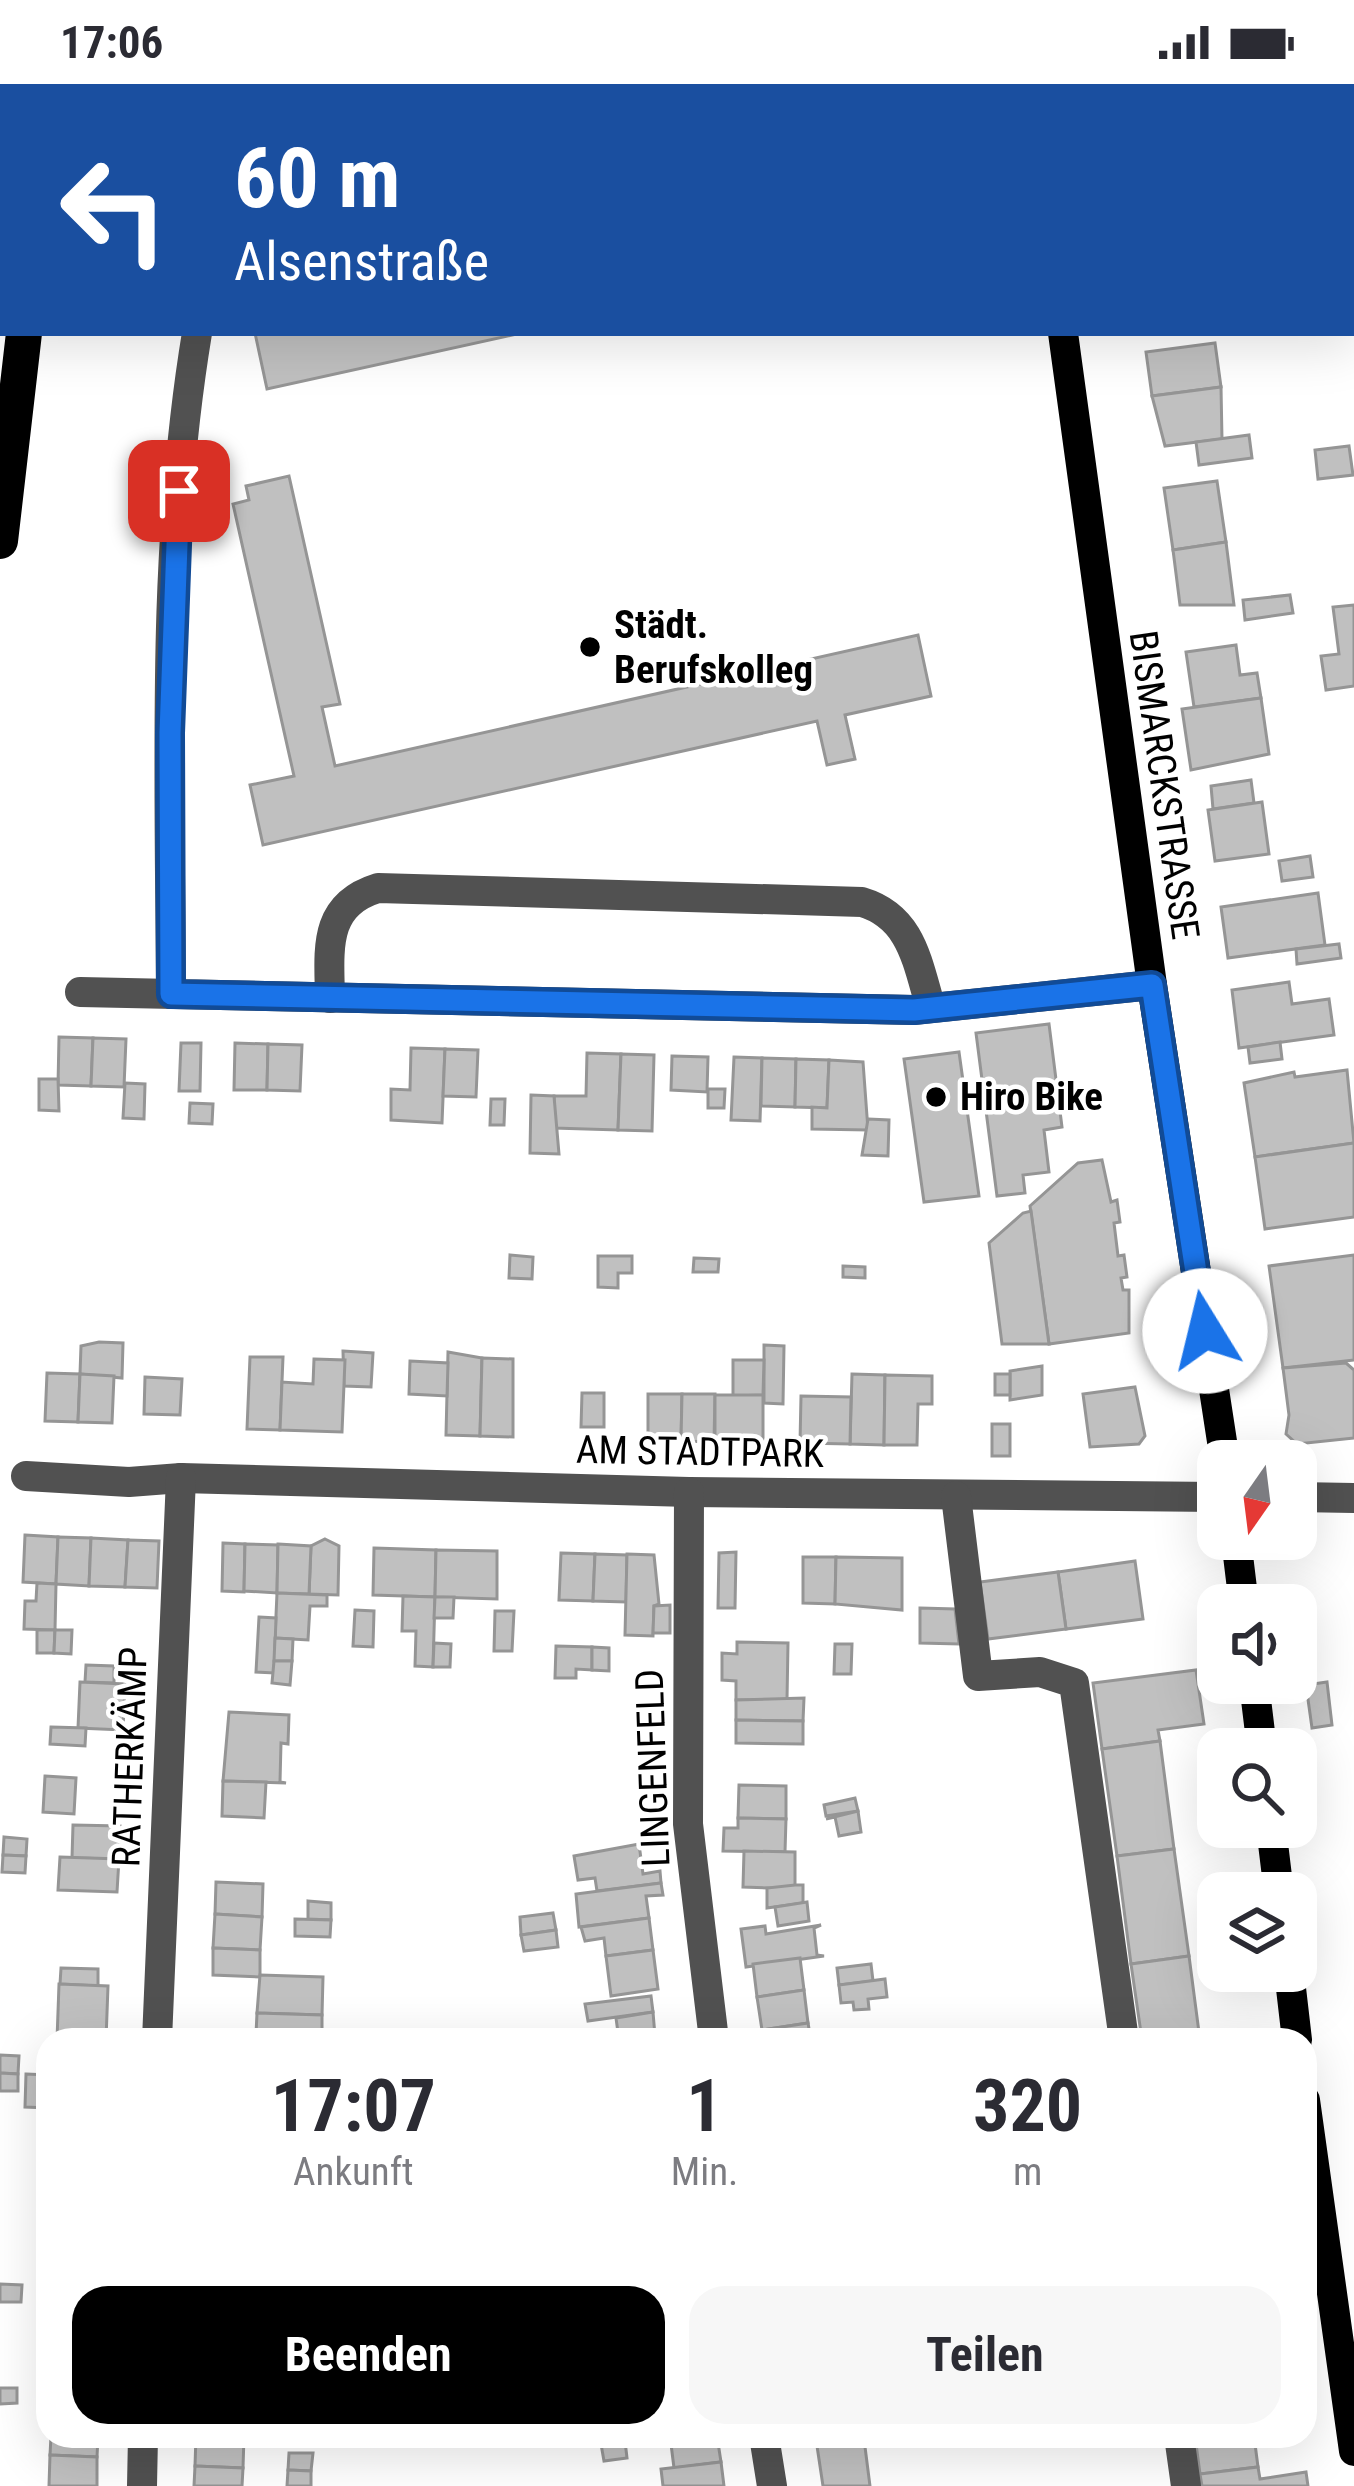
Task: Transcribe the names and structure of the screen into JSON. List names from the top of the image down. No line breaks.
{"streets":{"main road":["BISMARCKSTRASSE"],"street":["AM STADTPARK","RATHERKÄMP","LINGENFELD"]},"crossings":[["AM STADTPARK","RATHERKÄMP"],["AM STADTPARK","LINGENFELD"]],"places":["Städt. Berufskolleg","Hiro Bike"],"north":"bottom","page":{"status":"17:06","turn":["60 m","Alsenstraße"],"eta":["17:07","Ankunft","1","Min.","320","m"],"buttons":["Beenden","Teilen"]}}
